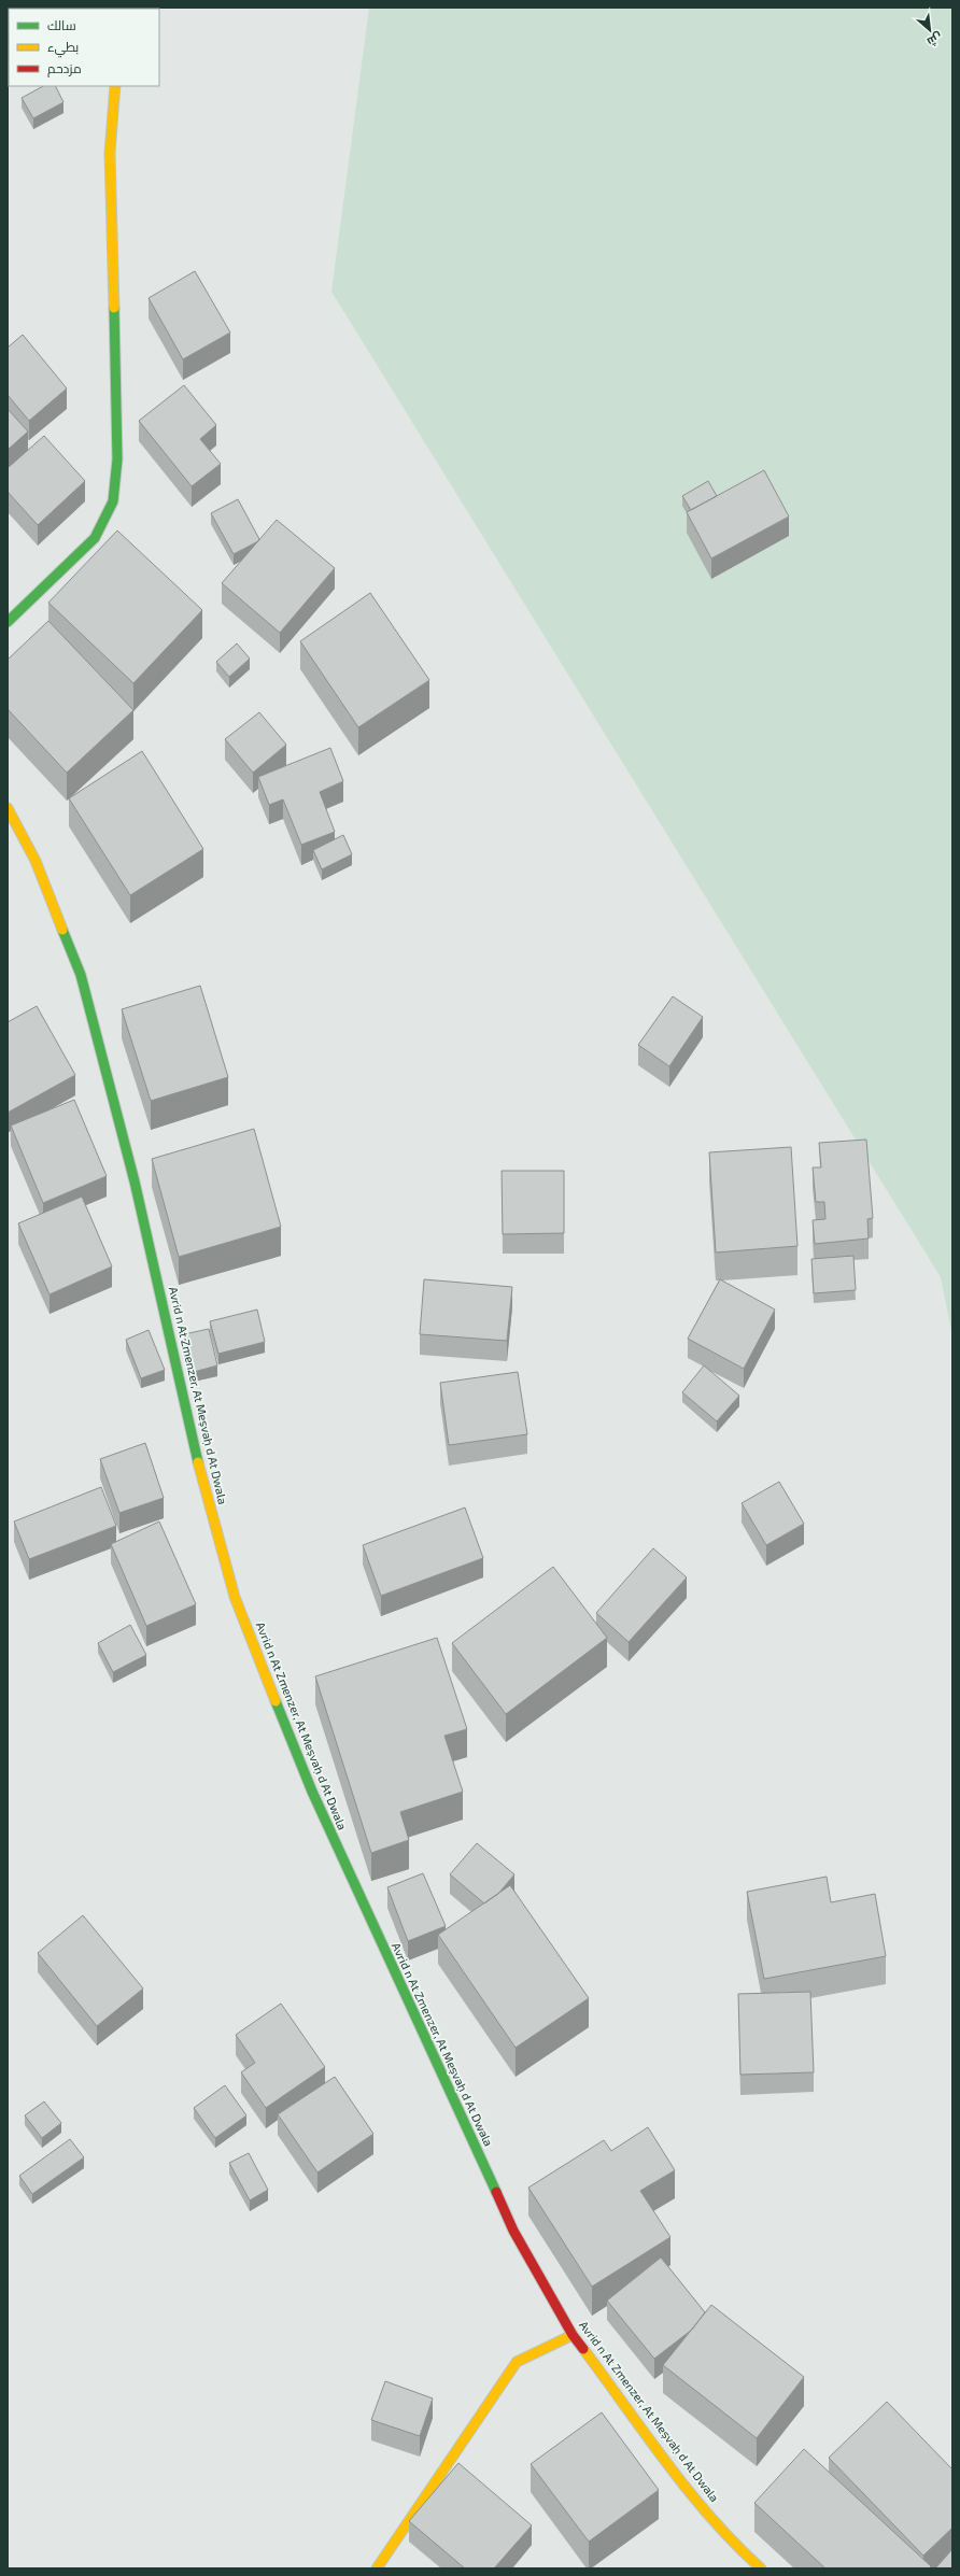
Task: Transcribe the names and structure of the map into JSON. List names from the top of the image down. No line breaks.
{"streets":{"main road":["Avrid n At Zmenzer, At Meṣvaḥ d At Dwala"]},"legend":["سالك","بطيء","مزدحم"],"north":"bottom right"}
